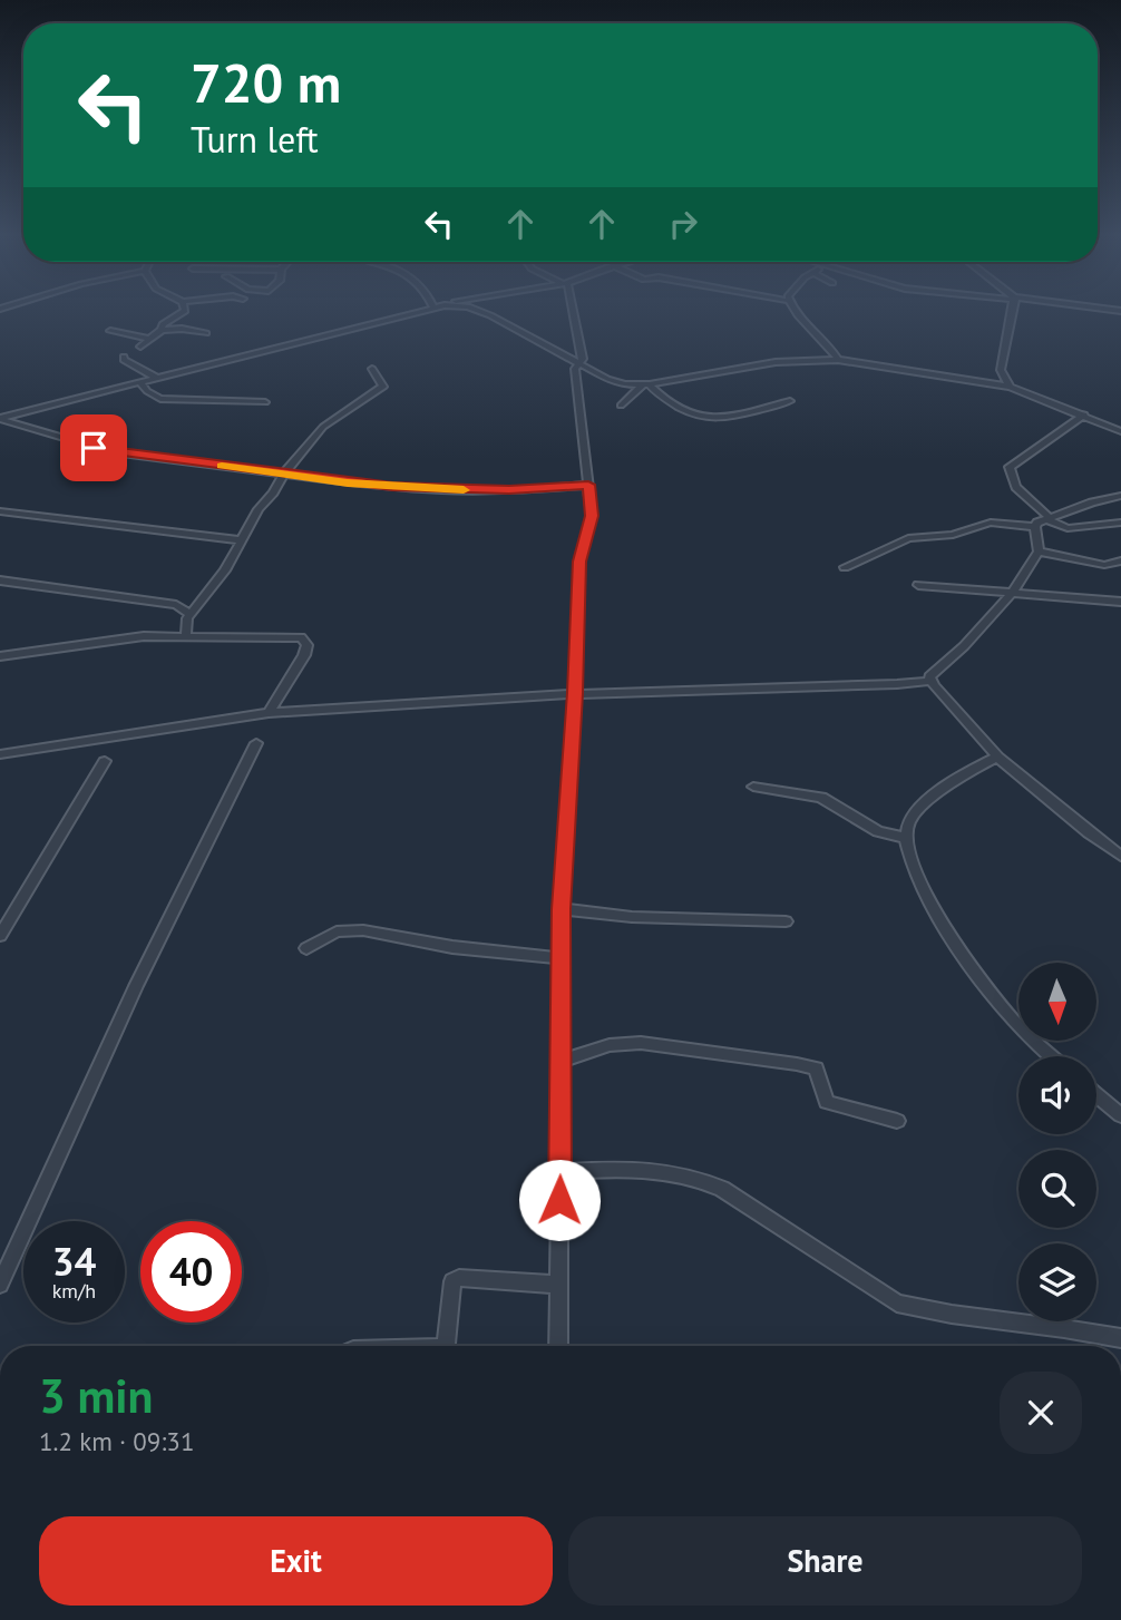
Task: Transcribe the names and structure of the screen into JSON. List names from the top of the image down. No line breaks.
{"north":"bottom","page":{"turn":["720 m","Turn left"],"speed":"34 km/h","limit":"40","heading":["3 min","1.2 km · 09:31"],"buttons":["Exit","Share"]}}
